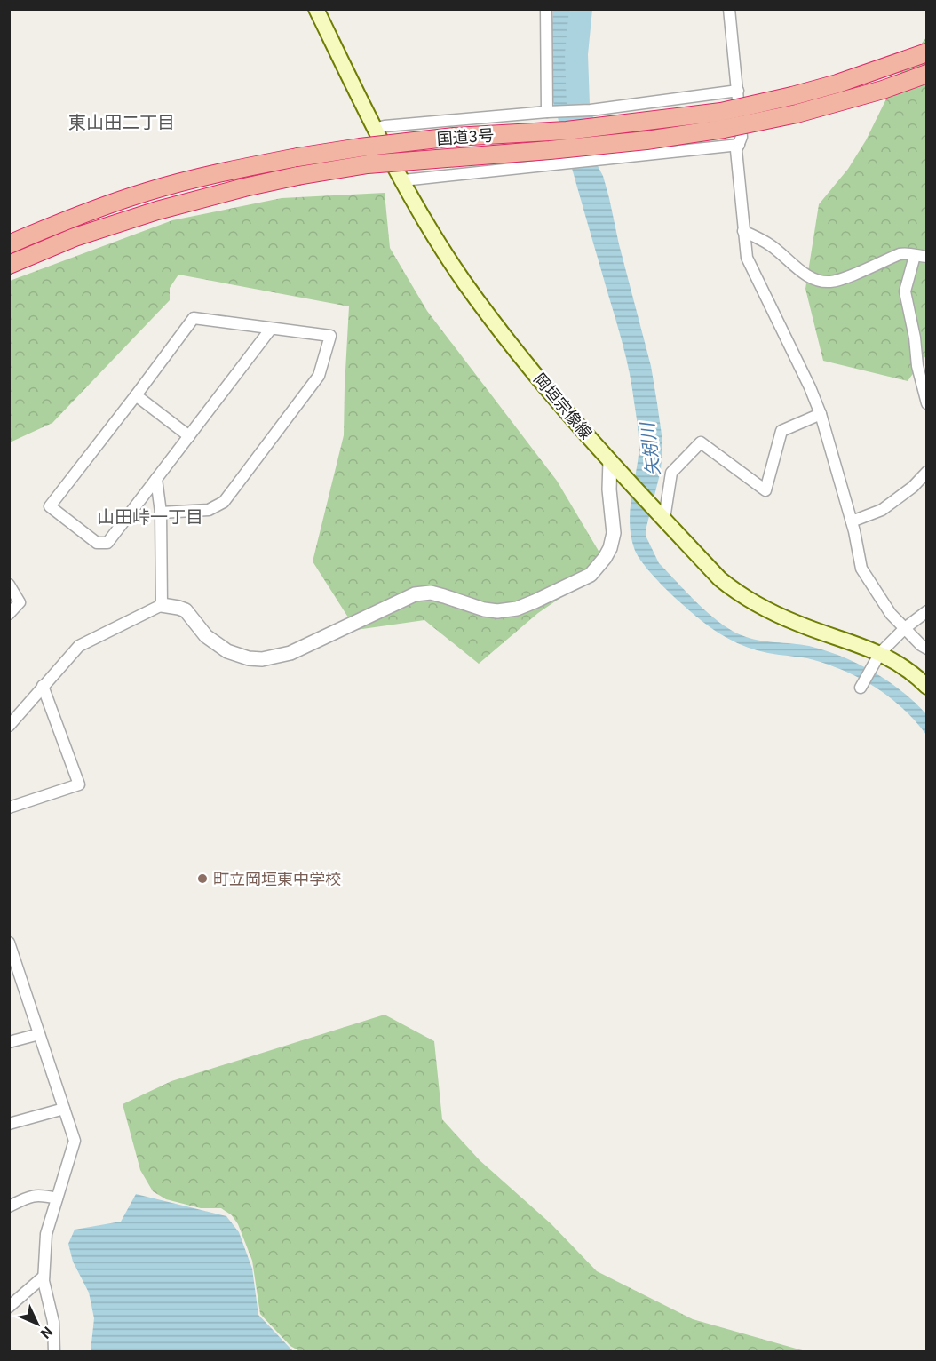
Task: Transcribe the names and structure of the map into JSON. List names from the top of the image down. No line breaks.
{"streets":{"highway":["国道3号"],"main road":["岡垣宗像線"]},"districts":["東山田二丁目","山田峠一丁目"],"water":["矢矧川"],"places":["町立岡垣東中学校"],"north":"bottom right"}
